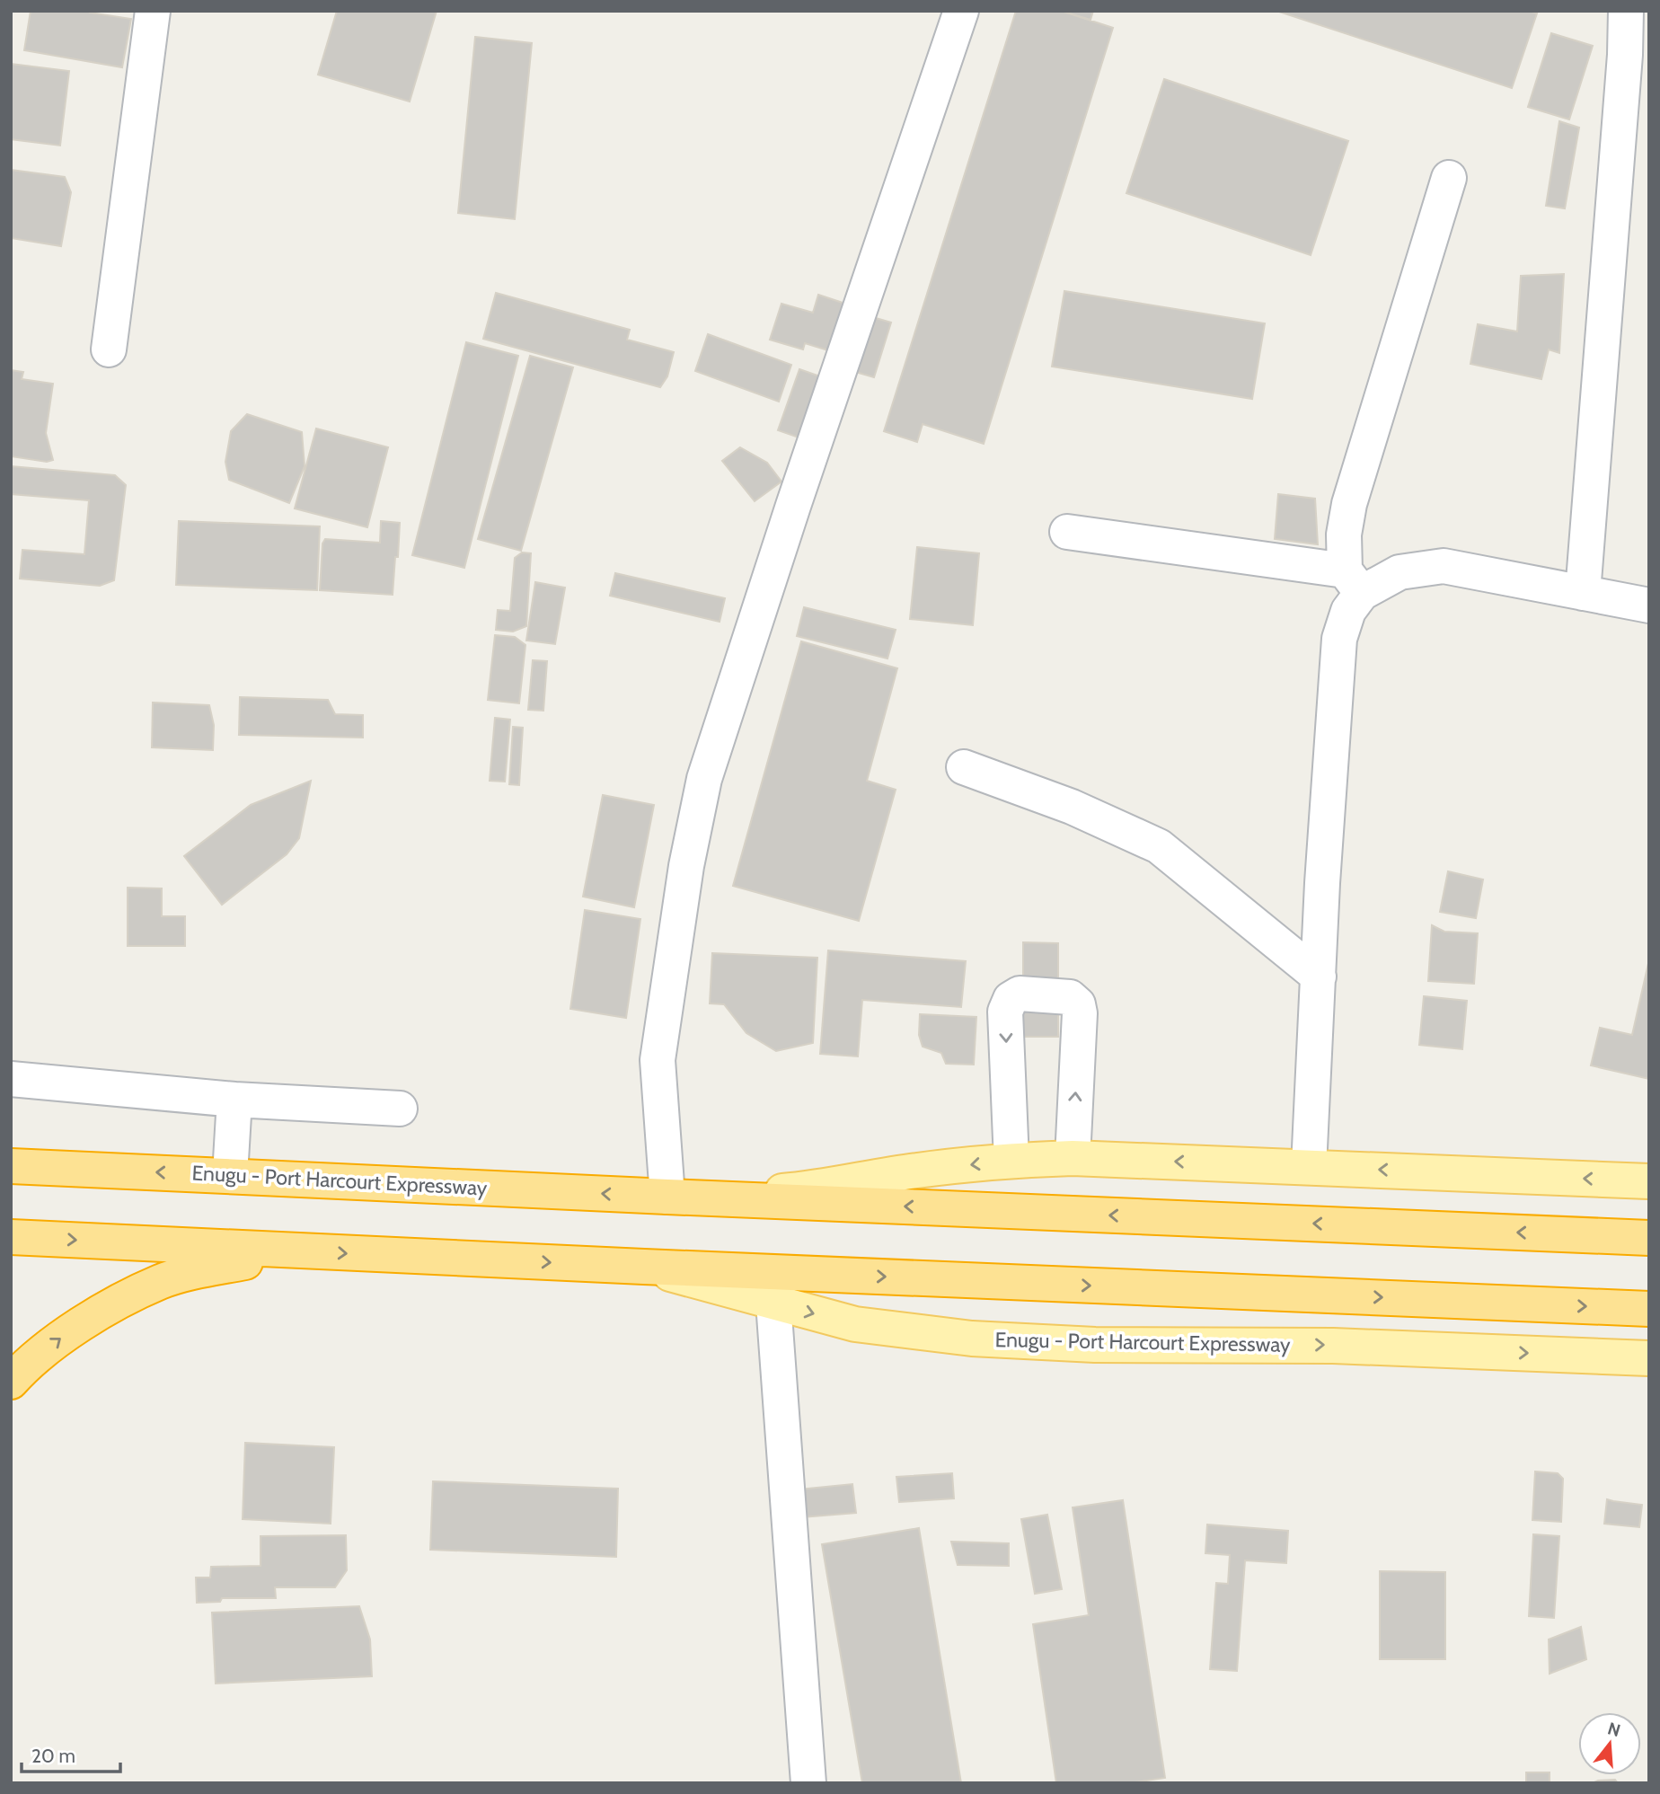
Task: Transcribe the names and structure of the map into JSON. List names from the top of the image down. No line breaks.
{"streets":{"highway":["Enugu - Port Harcourt Expressway"]},"scale_bar":"20 m","north":"top"}
